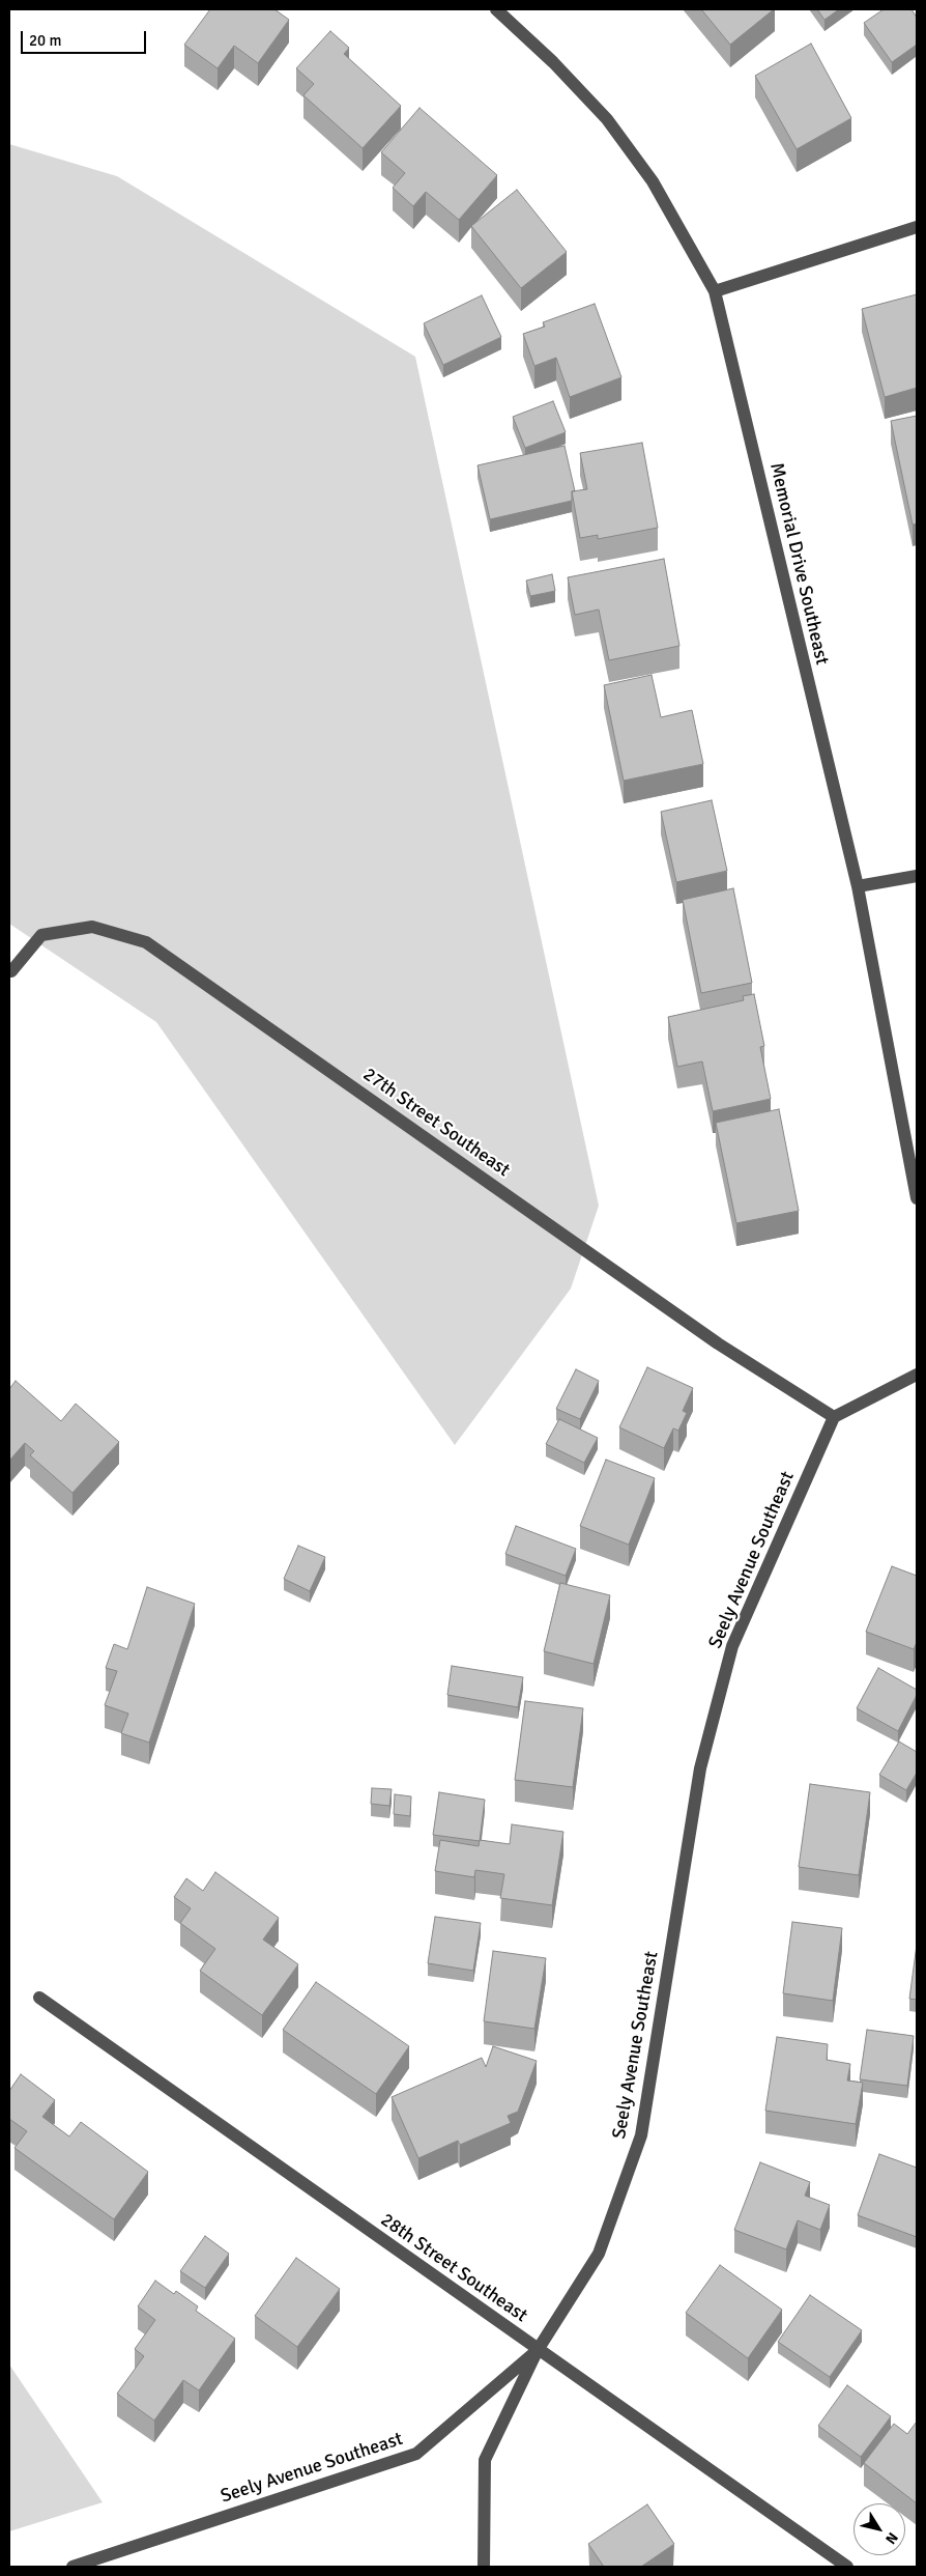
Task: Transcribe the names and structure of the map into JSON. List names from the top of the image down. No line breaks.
{"streets":{"street":["Memorial Drive Southeast","27th Street Southeast","Seely Avenue Southeast","28th Street Southeast"]},"crossings":[["27th Street Southeast","Seely Avenue Southeast"],["Seely Avenue Southeast","28th Street Southeast"]],"scale_bar":"20 m","north":"bottom right"}
